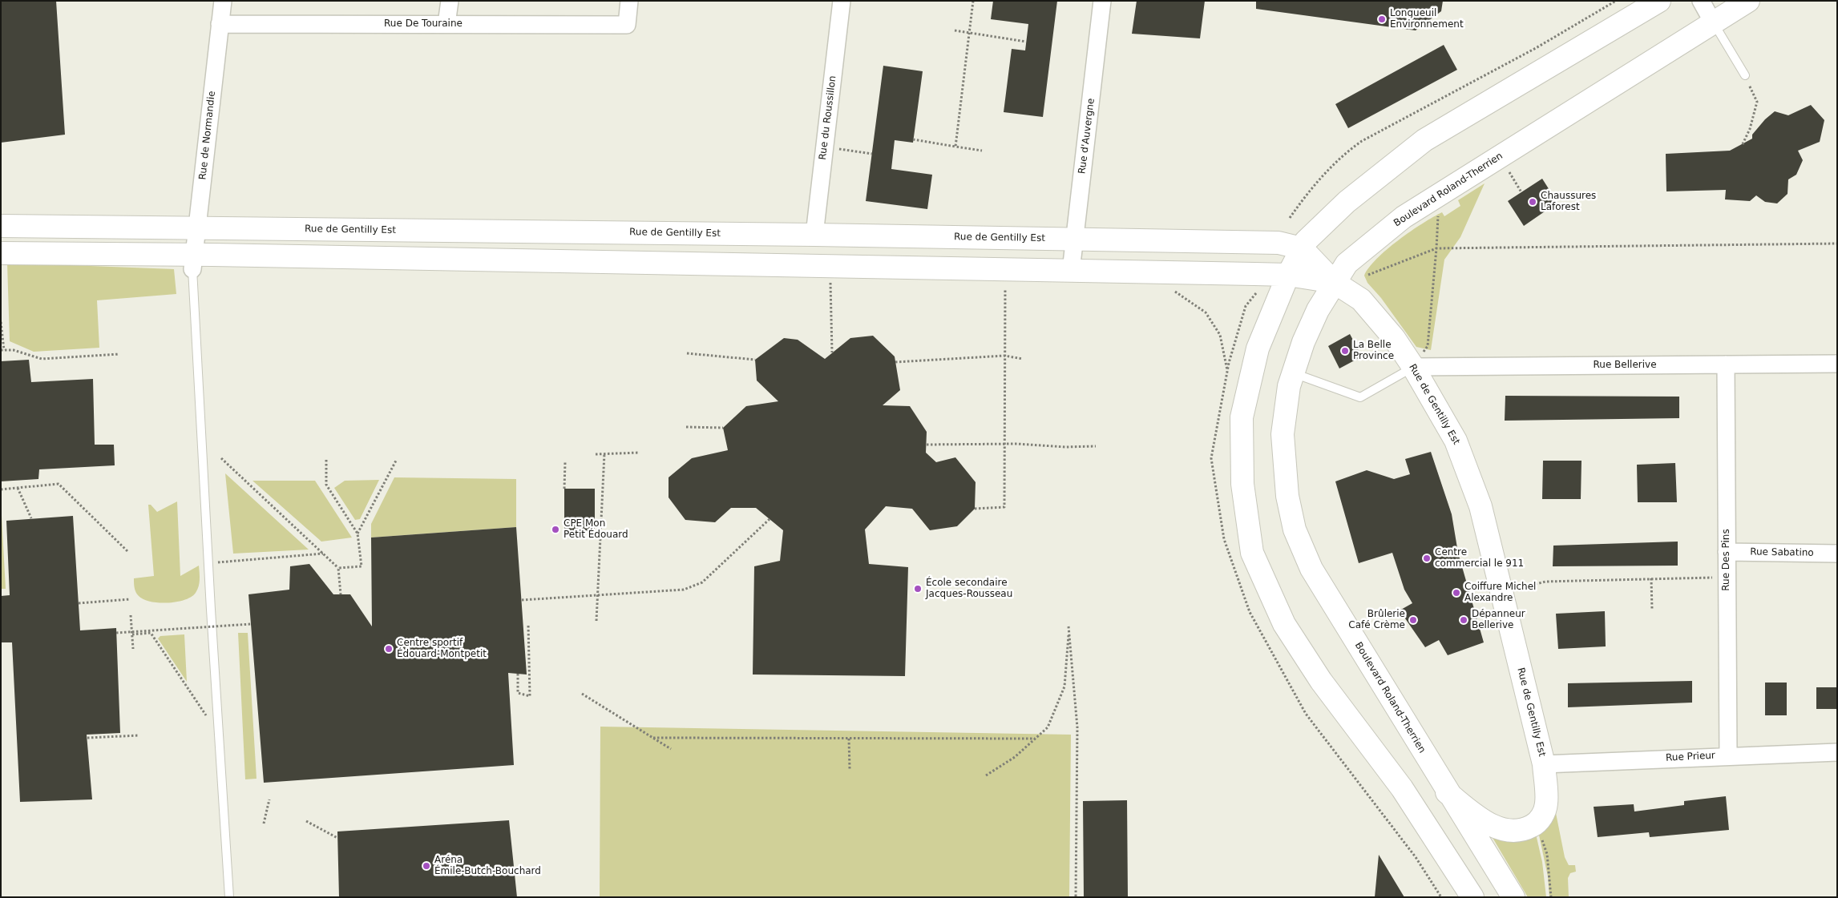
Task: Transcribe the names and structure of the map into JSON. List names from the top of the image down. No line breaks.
{"streets":{"street":["Rue De Touraine","Rue du Roussillon","Rue de Normandie","Rue d'Auvergne","Boulevard Roland-Therrien","Rue de Gentilly Est","Rue Bellerive","Rue Sabatino","Rue Des Pins","Rue Prieur"]},"crossings":[["Rue De Touraine","Rue de Normandie"],["Rue du Roussillon","Rue de Gentilly Est"],["Rue de Normandie","Rue de Gentilly Est"],["Rue d'Auvergne","Rue de Gentilly Est"],["Boulevard Roland-Therrien","Rue de Gentilly Est"],["Rue de Gentilly Est","Rue Bellerive"],["Rue de Gentilly Est","Rue Prieur"],["Rue Bellerive","Rue Des Pins"],["Rue Sabatino","Rue Des Pins"],["Rue Des Pins","Rue Prieur"]],"places":["Longueuil Environnement","Chaussures Laforest","La Belle Province","CPE Mon Petit Édouard","Centre commercial le 911","École secondaire Jacques-Rousseau","Coiffure Michel Alexandre","Brûlerie Café Crème","Dépanneur Bellerive","Centre sportif Édouard-Montpetit","Aréna Émile-Butch-Bouchard"]}
